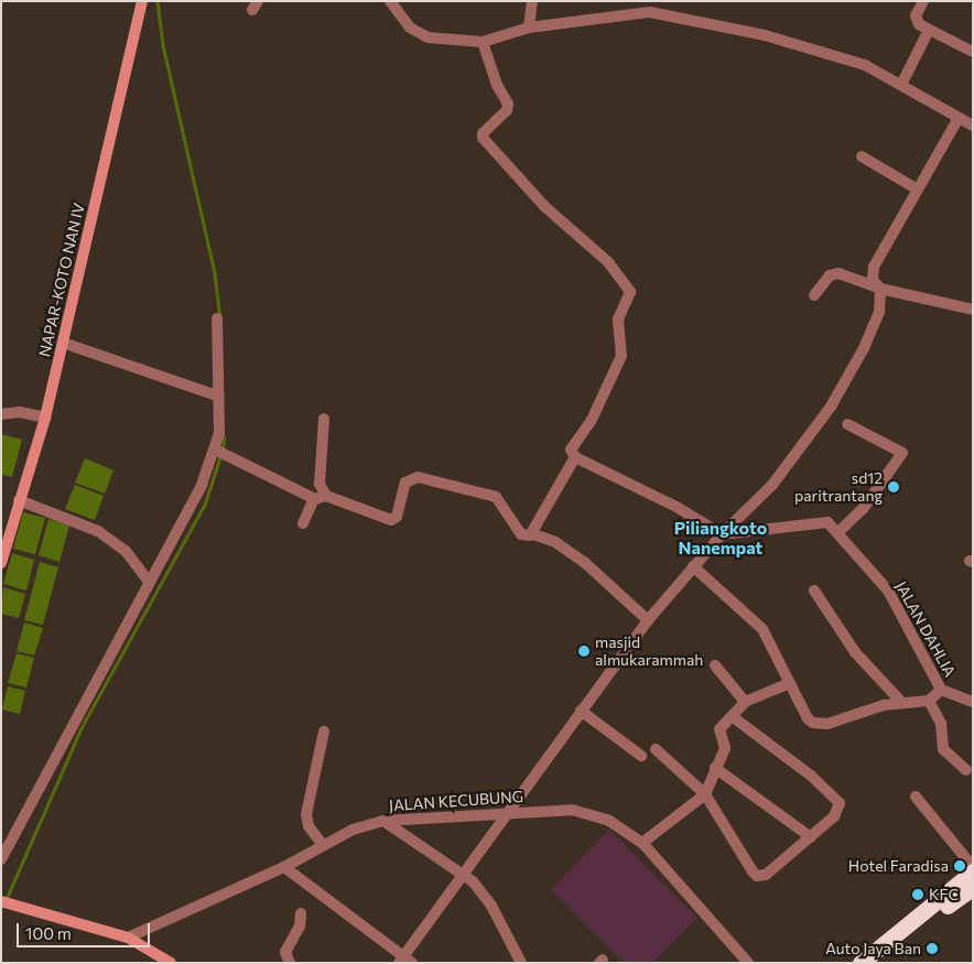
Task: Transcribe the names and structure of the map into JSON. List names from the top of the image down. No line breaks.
{"streets":{"street":["NAPAR-KOTO NAN IV","JALAN DAHLIA","JALAN KECUBUNG"]},"districts":["Piliangkoto Nanempat"],"places":["sd12 paritrantang","masjid almukarammah","Hotel Faradisa","KFC","Auto Jaya Ban"],"scale_bar":"100 m"}
